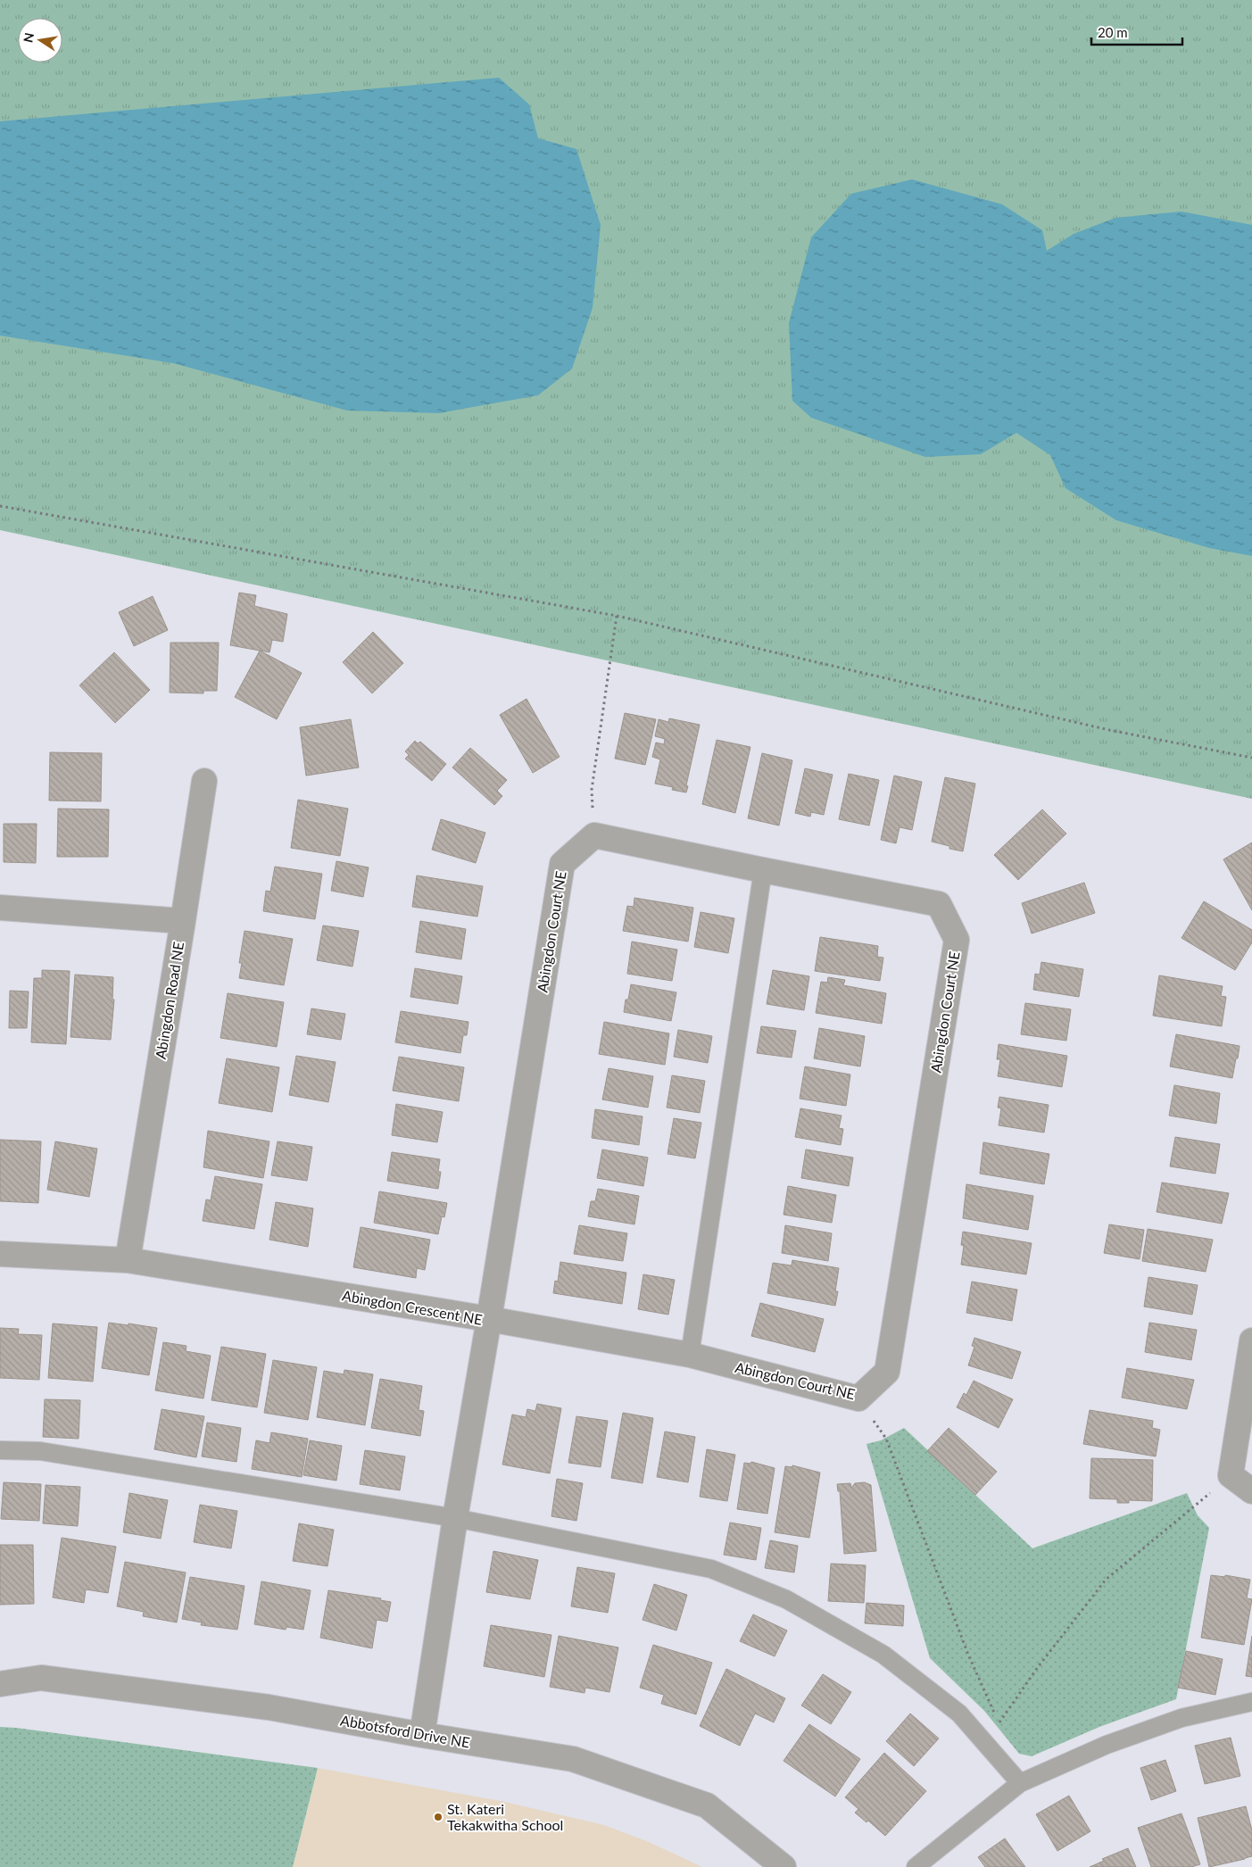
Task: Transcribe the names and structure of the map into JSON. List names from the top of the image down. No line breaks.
{"streets":{"street":["Abingdon Court NE","Abingdon Road NE","Abingdon Crescent NE","Abbotsford Drive NE"]},"crossings":[["Abingdon Court NE","Abingdon Crescent NE"],["Abingdon Road NE","Abingdon Crescent NE"],["Abingdon Crescent NE","Abbotsford Drive NE"]],"places":["St. Kateri Tekakwitha School"],"scale_bar":"20 m","north":"left"}
